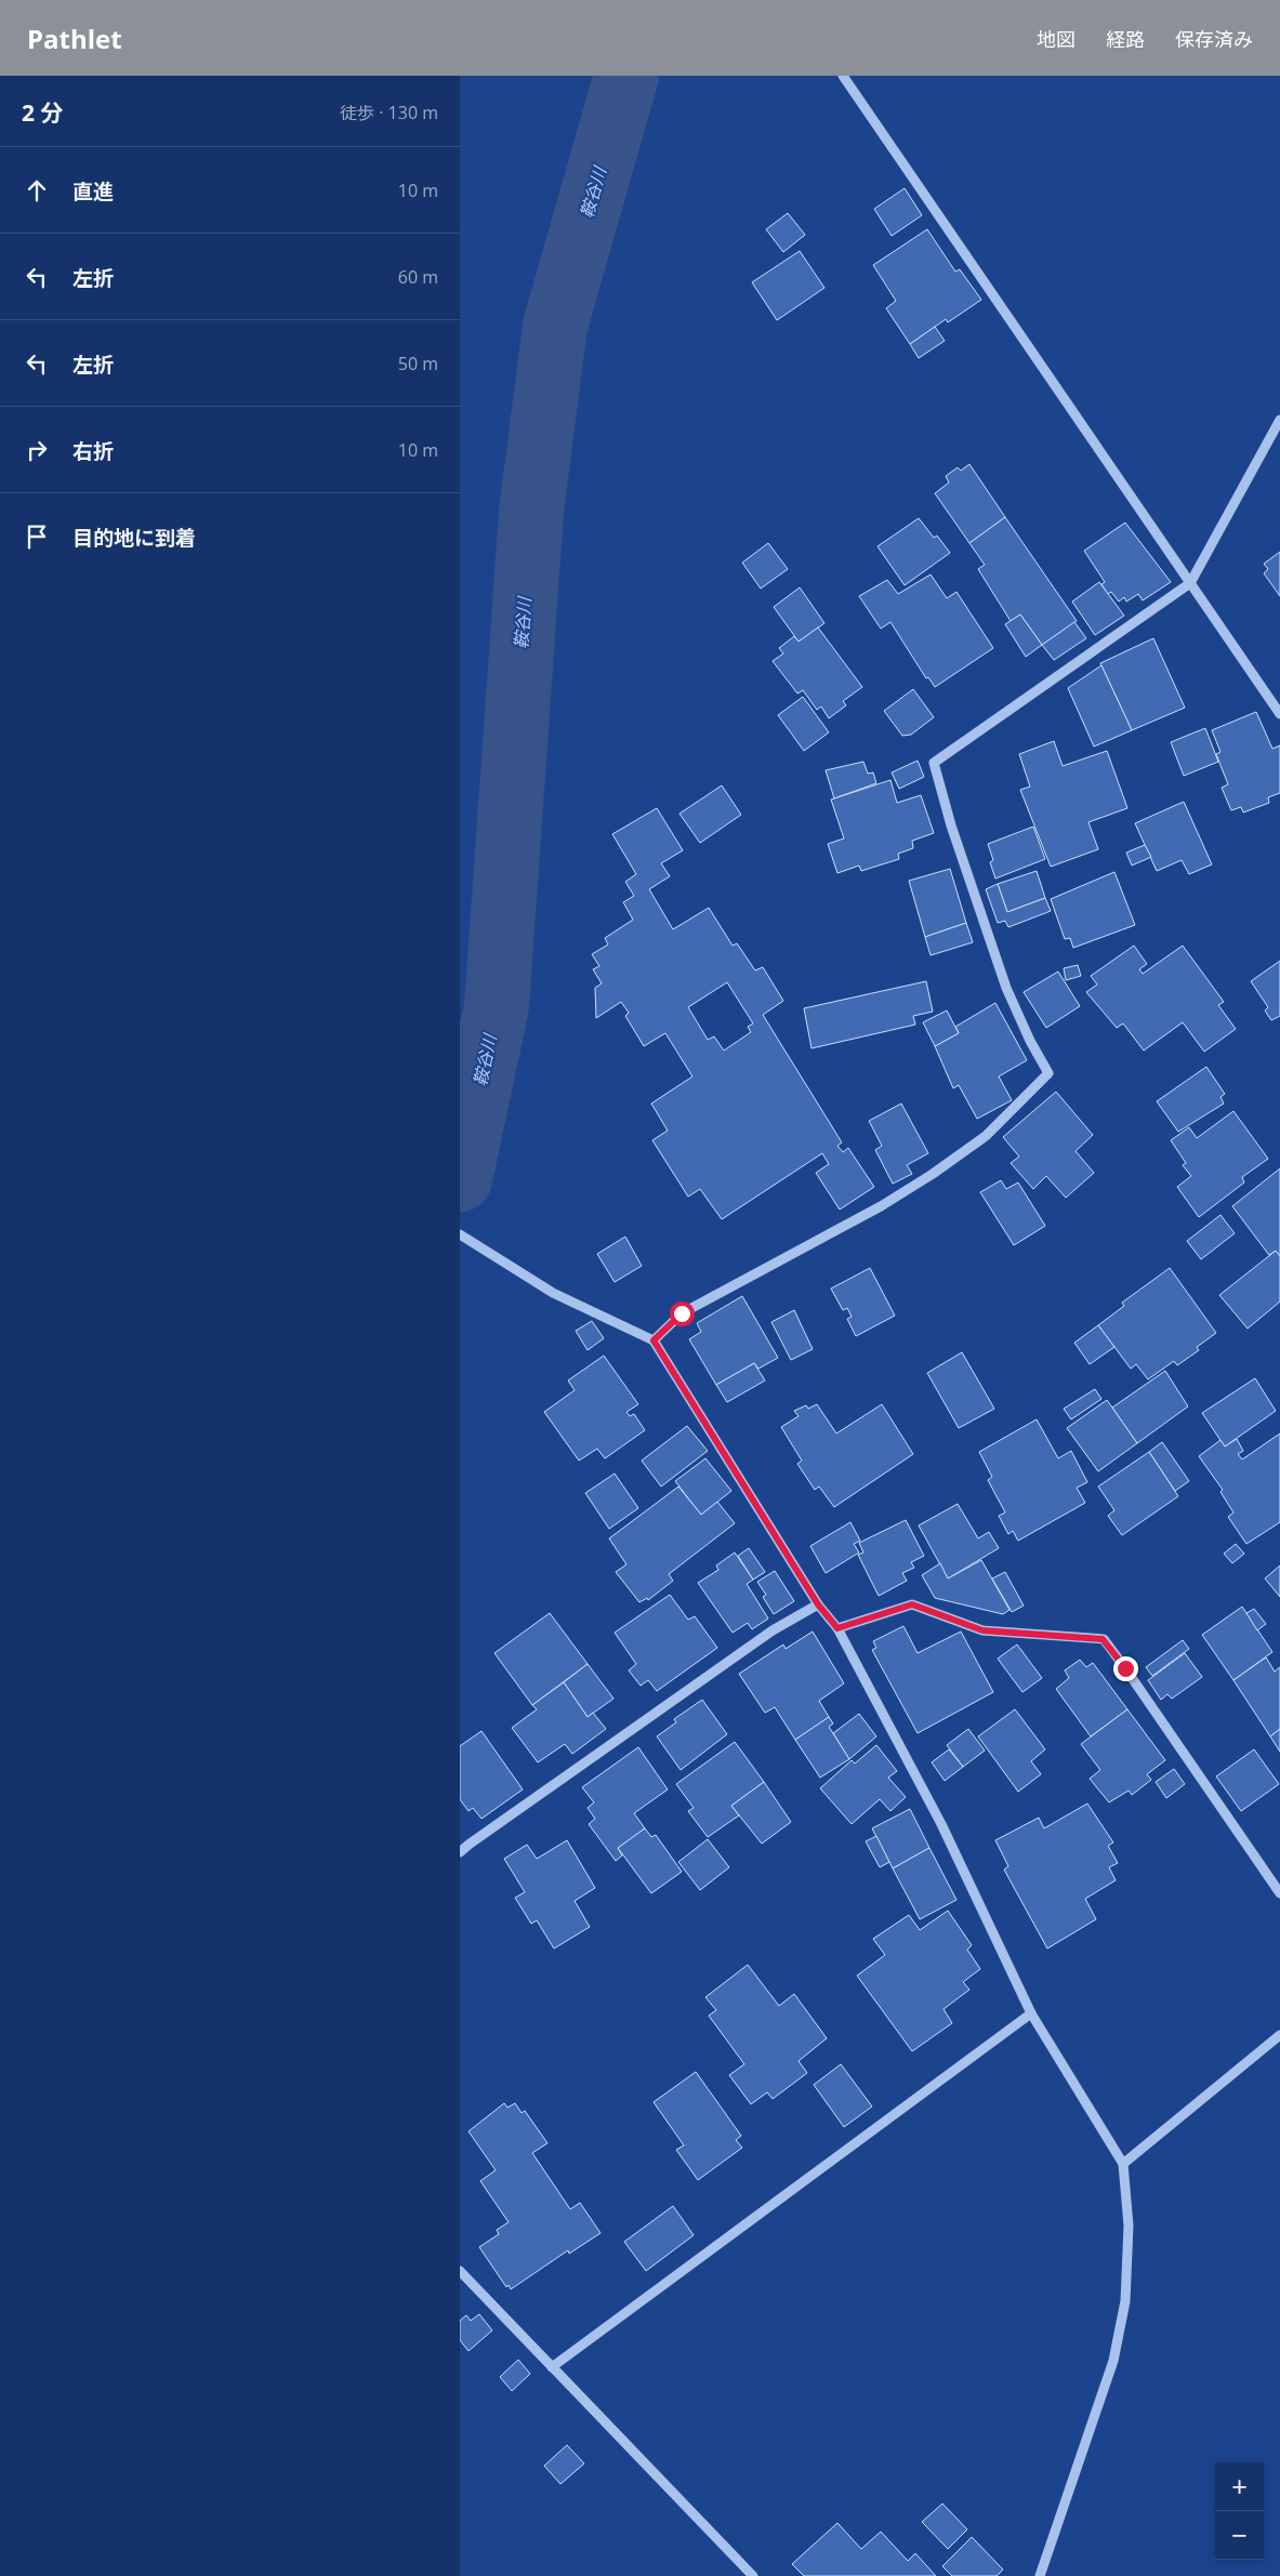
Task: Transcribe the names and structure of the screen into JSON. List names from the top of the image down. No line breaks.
{"water":["鞍谷川"],"page":{"header":"Pathlet","nav":["地図","経路","保存済み"],"heading":["2 分","徒歩 · 130 m"],"list":[["直進","10 m"],["左折","60 m"],["左折","50 m"],["右折","10 m"],"目的地に到着"],"map_buttons":["+","−"]}}
